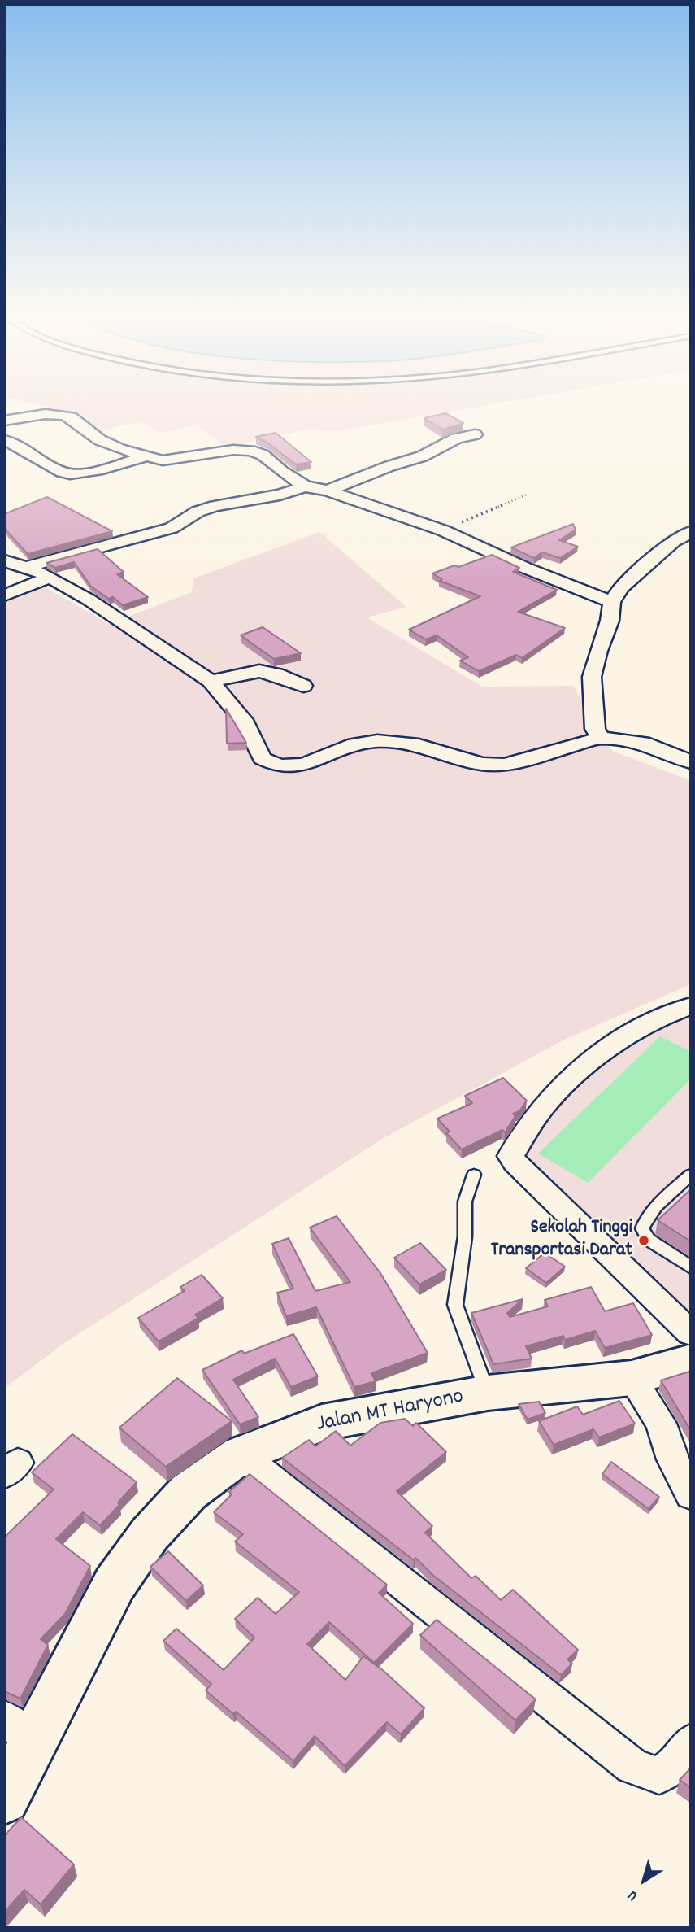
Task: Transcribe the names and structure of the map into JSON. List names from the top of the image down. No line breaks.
{"streets":{"main road":["Jalan MT Haryono"]},"places":["Sekolah Tinggi Transportasi Darat"],"north":"bottom left"}
